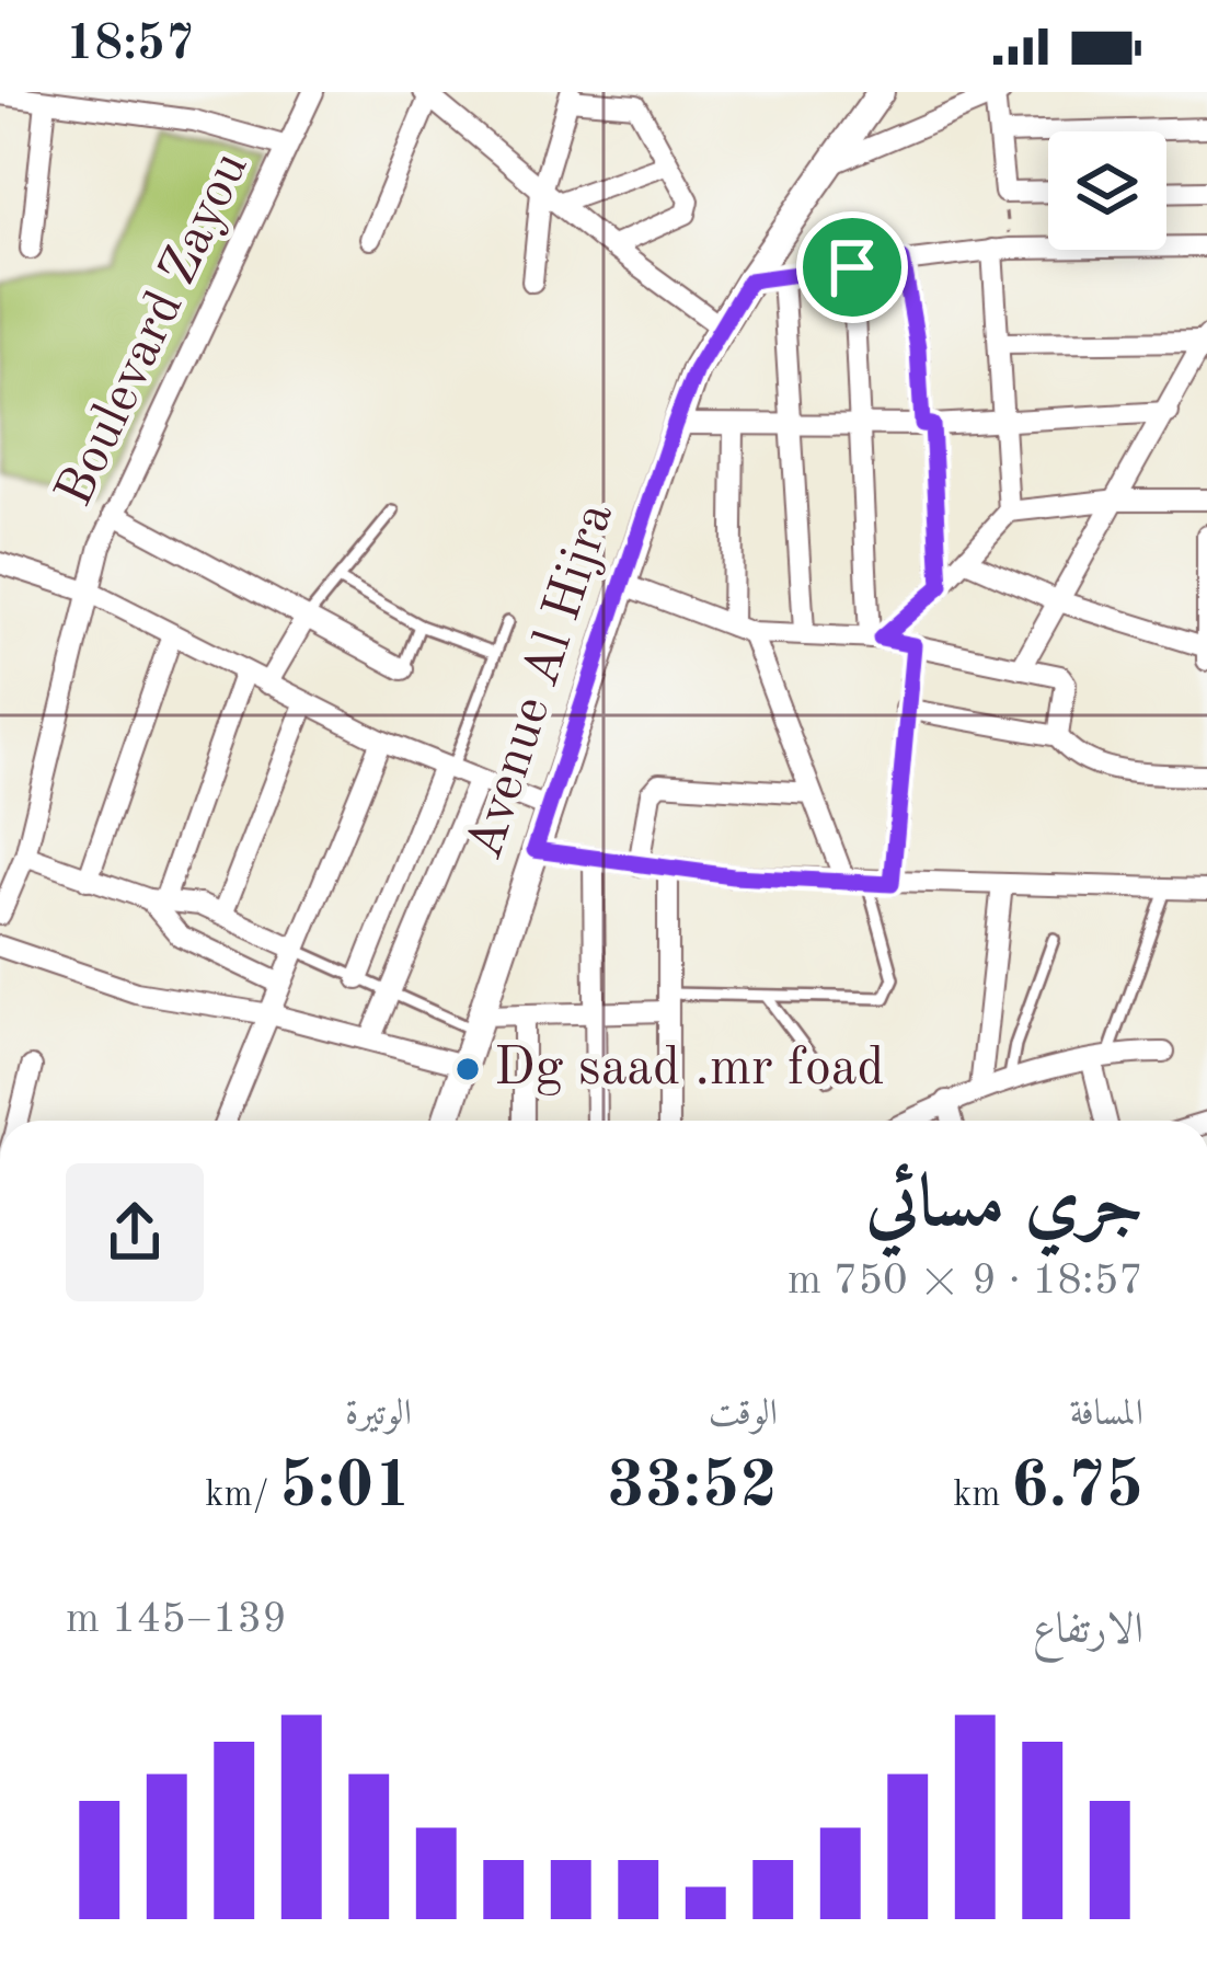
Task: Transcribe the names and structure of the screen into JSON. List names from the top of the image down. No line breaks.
{"streets":{"street":["Boulevard Zayou","Avenue Al Hijra"]},"places":["Dg saad .mr foad"],"page":{"status":"18:57","heading":["جري مسائي","18:57 · 9 × 750 m"],"stats":[["المسافة","6.75 km"],["الوقت","33:52"],["الوتيرة","5:01 /km"]],"chart":["الارتفاع","139–145 m"]}}
